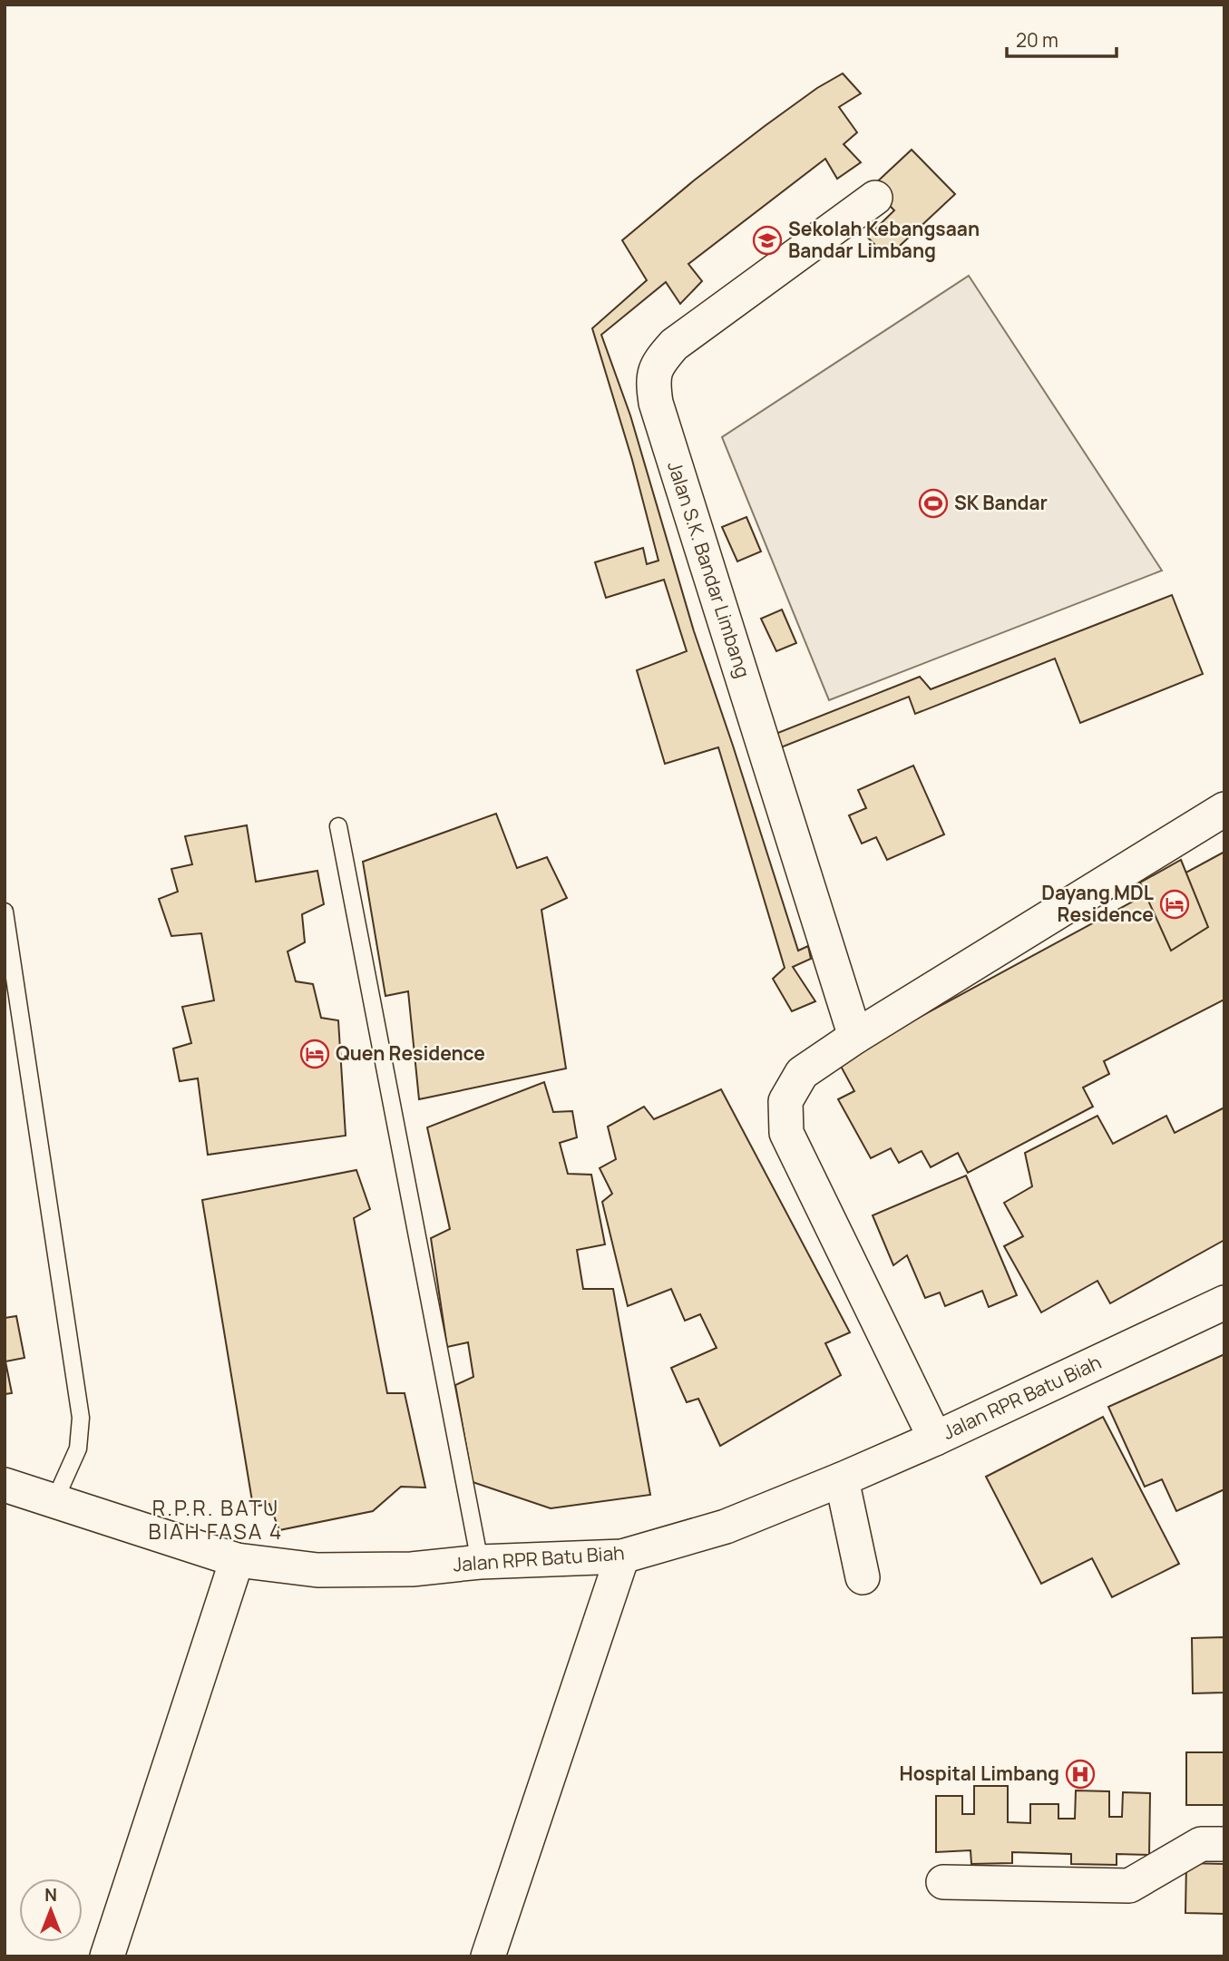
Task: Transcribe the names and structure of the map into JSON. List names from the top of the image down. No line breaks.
{"streets":{"street":["Jalan S.K. Bandar Limbang","Jalan RPR Batu Biah"]},"districts":["R.P.R. BATU BIAH FASA 4"],"places":{"school or university":["Sekolah Kebangsaan Bandar Limbang"],"sports":["SK Bandar"],"hotel":["Dayang MDL Residence","Quen Residence"],"hospital":["Hospital Limbang"]},"scale_bar":"20 m","north":"top"}
